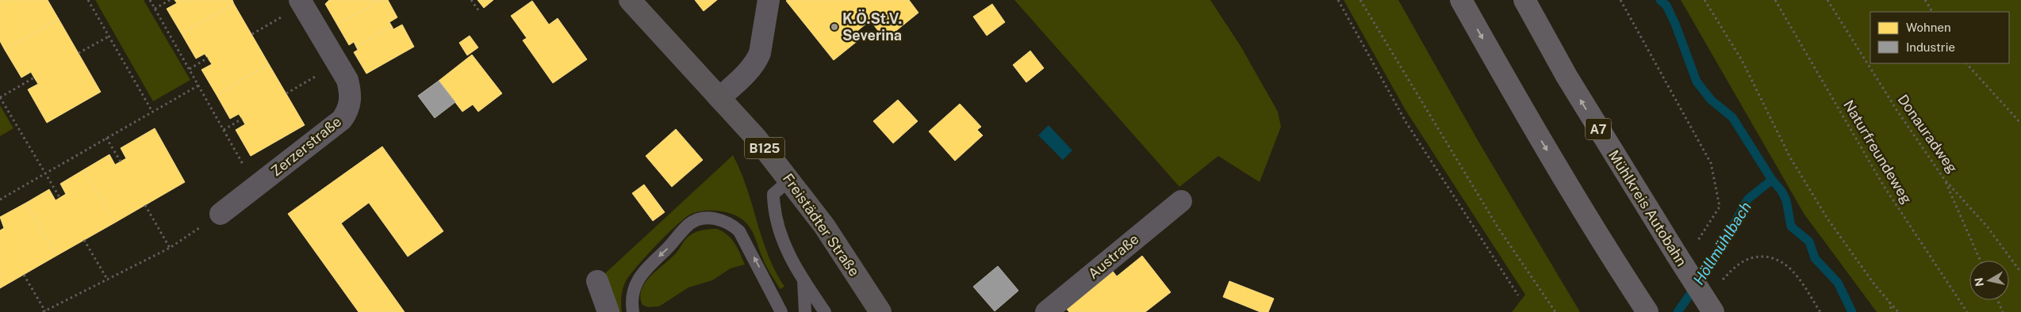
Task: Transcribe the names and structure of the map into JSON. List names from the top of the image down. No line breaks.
{"streets":{"highway":["A7","Mühlkreis Autobahn"],"main road":["B125","Freistädter Straße"],"street":["Zerzerstraße","Austraße"],"path":["Donauradweg","Naturfreundeweg"]},"water":["Höllmühlbach"],"places":["K.Ö.St.V. Severina"],"legend":["Wohnen","Industrie"],"north":"left"}
